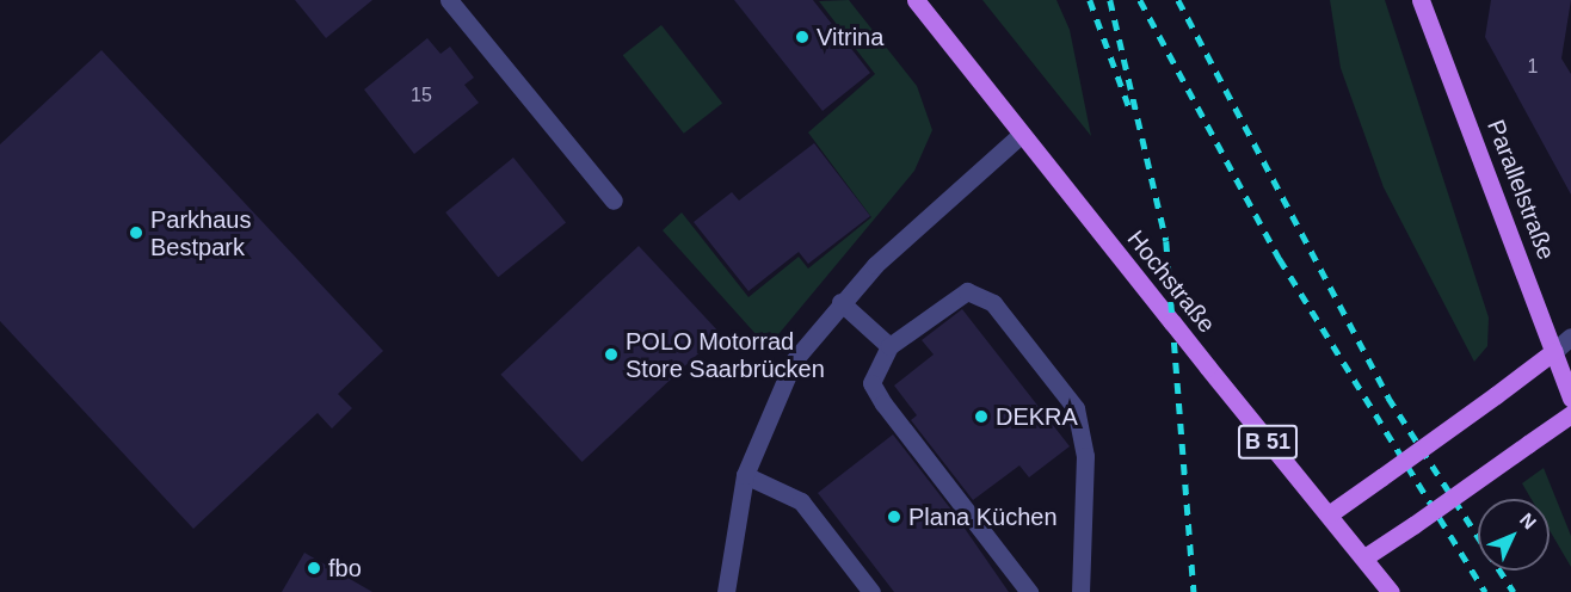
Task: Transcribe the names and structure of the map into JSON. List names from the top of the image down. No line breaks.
{"streets":{"main road":["Parallelstraße","Hochstraße","B 51"]},"places":["Vitrina","Parkhaus Bestpark","POLO Motorrad Store Saarbrücken","DEKRA","Plana Küchen","fbo"],"house_numbers":["1","15"],"north":"top right"}
